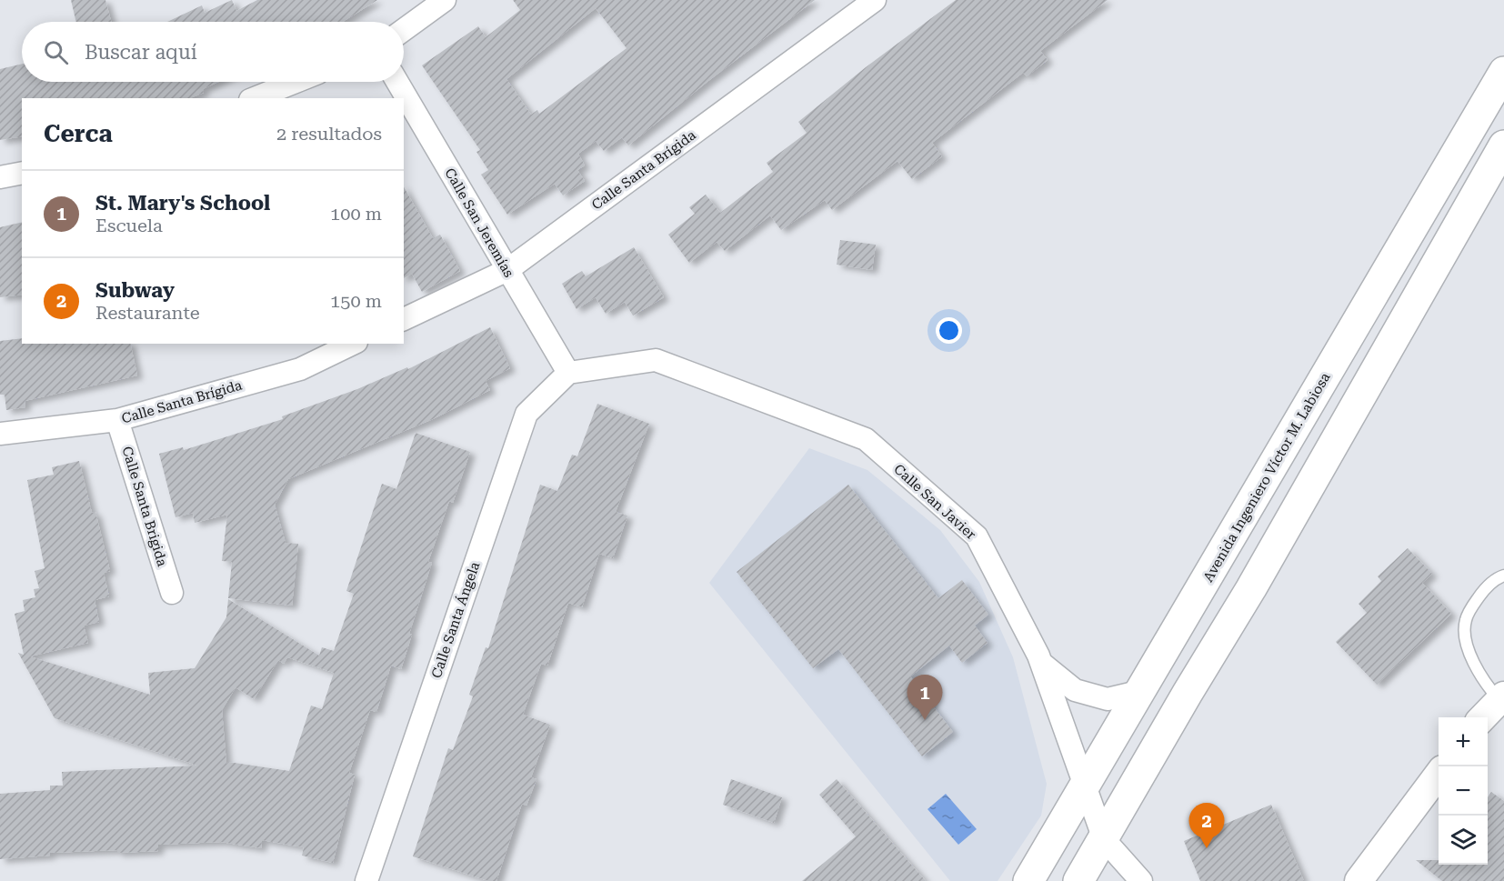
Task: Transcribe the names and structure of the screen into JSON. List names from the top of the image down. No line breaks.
{"streets":{"main road":["Avenida Ingeniero Víctor M. Labiosa"],"street":["Calle Santa Brígida","Calle San Jeremías","Calle San Javier","Calle Santa Brigida","Calle Santa Ángela"]},"crossings":[["Calle Santa Brígida","Calle San Jeremías"],["Calle Santa Brígida","Calle Santa Brigida"],["Calle San Jeremías","Calle San Javier"],["Calle San Jeremías","Calle Santa Ángela"],["Avenida Ingeniero Víctor M. Labiosa","Calle San Javier"],["Calle San Javier","Calle Santa Ángela"]],"page":{"search":"Buscar aquí","heading":["Cerca","2 resultados"],"list":[{"mark":"1","name":"St. Mary's School","note":"Escuela","value":"100 m"},{"mark":"2","name":"Subway","note":"Restaurante","value":"150 m"}],"pins":["1","2"],"map_buttons":["+","−"]}}
